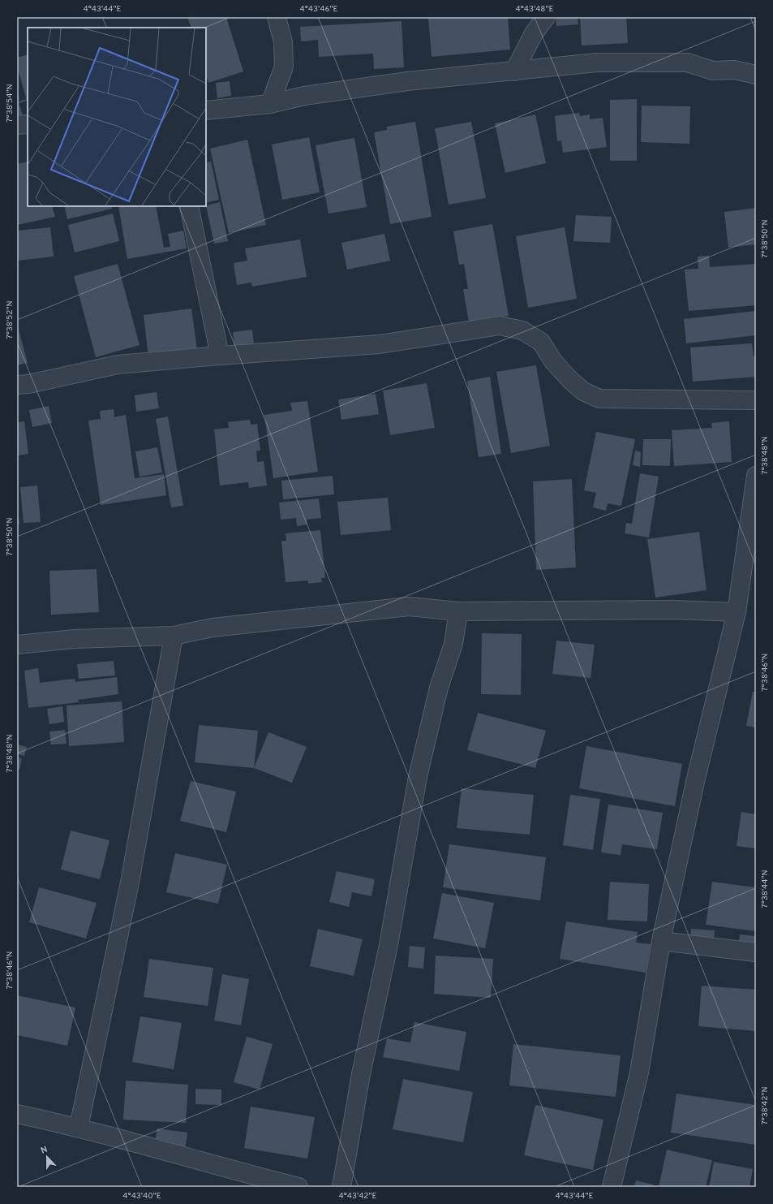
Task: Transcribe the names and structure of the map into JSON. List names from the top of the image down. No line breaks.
{"north":"top","coordinates":["4°43'44\"E","4°43'46\"E","4°43'48\"E","7°38'54\"N","7°38'50\"N","7°38'52\"N","7°38'48\"N","7°38'46\"N","7°38'44\"N","7°38'42\"N","4°43'40\"E","4°43'42\"E"]}
